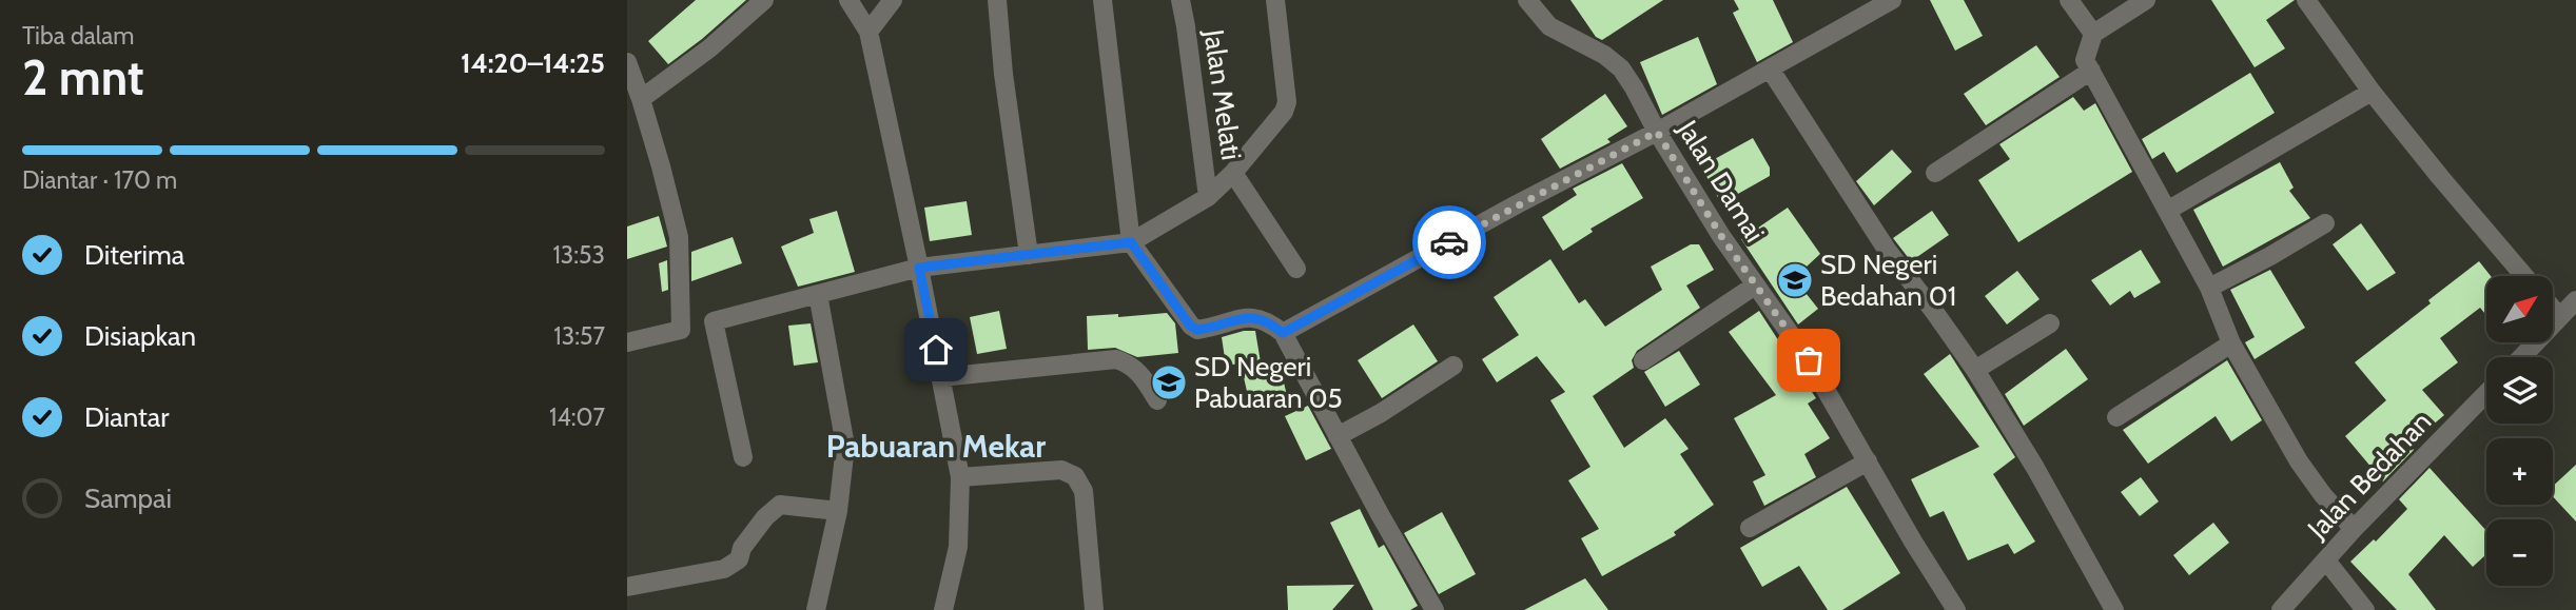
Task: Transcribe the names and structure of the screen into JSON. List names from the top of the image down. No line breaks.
{"streets":{"street":["Jalan Melati","Jalan Damai","Jalan Bedahan"]},"districts":["Pabuaran Mekar"],"places":{"school or university":["SD Negeri Bedahan 01","SD Negeri Pabuaran 05"]},"north":"top right","page":{"heading":["2 mnt","Tiba dalam","14:20–14:25"],"bar":"Diantar · 170 m","list":[["Diterima","13:53"],["Disiapkan","13:57"],["Diantar","14:07"],"Sampai"],"map_buttons":["+","−"]}}
